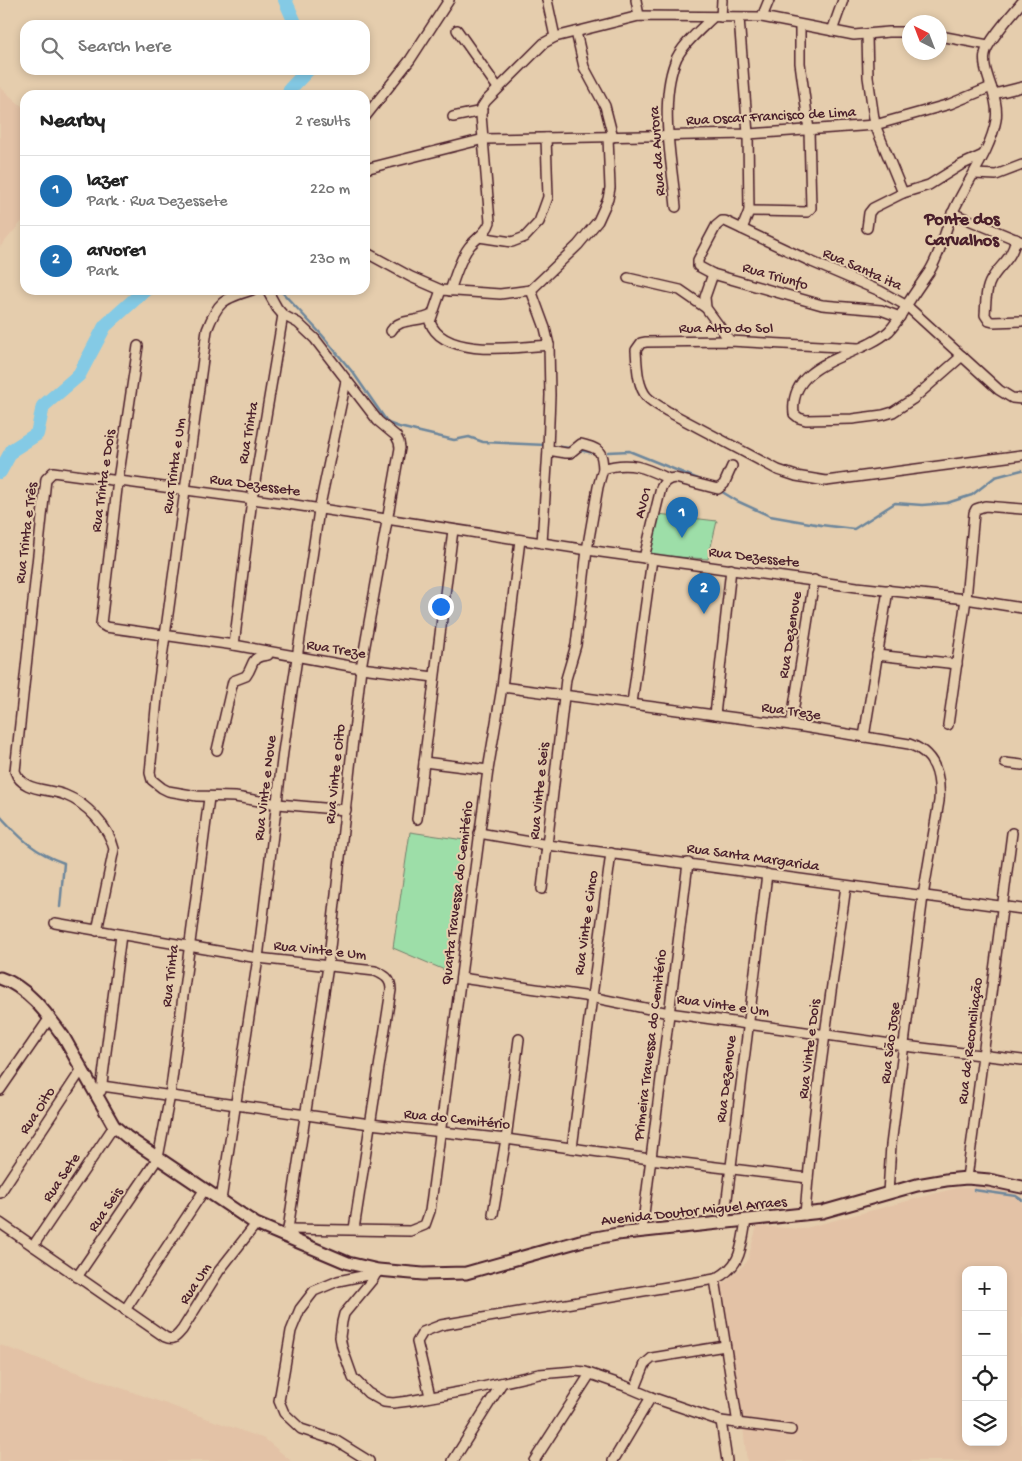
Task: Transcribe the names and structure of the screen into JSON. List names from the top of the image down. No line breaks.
{"streets":{"main road":["Avenida Doutor Miguel Arraes"],"street":["Rua Oscar Francisco de Lima","Rua da Aurora","Rua Santa ita","Rua Triunfo","Rua Alto do Sol","Rua Trinta","Rua Trinta e Um","Rua Trinta e Dois","Rua Dezessete","AV01","Rua Trinta e Três","Rua Dezenove","Rua Treze","Rua Vinte e Oito","Rua Vinte e Nove","Rua Vinte e Seis","Rua Santa Margarida","Quarta Travessa do Cemitério","Rua Vinte e Cinco","Rua Vinte e Um","Rua da Reconciliação","Rua São Jose","Primeira Travessa do Cemitério","Rua Vinte e Dois","Rua Oito","Rua do Cemitério","Rua Sete","Rua Seis","Rua Um"]},"crossings":[["Rua Oscar Francisco de Lima","Rua da Aurora"],["Rua Santa ita","Rua Triunfo"],["Rua Trinta","Rua Dezessete"],["Rua Trinta","Rua Treze"],["Rua Trinta","Rua Vinte e Um"],["Rua Trinta","Rua do Cemitério"],["Rua Trinta","Rua Seis"],["Rua Trinta","Avenida Doutor Miguel Arraes"],["Rua Trinta e Um","Rua Dezessete"],["Rua Trinta e Um","Rua Treze"],["Rua Trinta e Dois","Rua Dezessete"],["Rua Trinta e Dois","Rua Treze"],["Rua Dezessete","AV01"],["Rua Dezessete","Rua Trinta e Três"],["Rua Dezessete","Rua Dezenove"],["Rua Dezessete","Rua Vinte e Oito"],["Rua Dezessete","Rua Vinte e Nove"],["Rua Dezessete","Rua Vinte e Seis"],["Rua Dezessete","Quarta Travessa do Cemitério"],["AV01","Rua Treze"],["Rua Trinta e Três","Rua Vinte e Um"],["Rua Dezenove","Rua Treze"],["Rua Dezenove","Rua Santa Margarida"],["Rua Dezenove","Rua Vinte e Um"],["Rua Dezenove","Rua do Cemitério"],["Rua Dezenove","Avenida Doutor Miguel Arraes"],["Rua Treze","Rua Vinte e Oito"],["Rua Treze","Rua Vinte e Nove"],["Rua Treze","Rua Vinte e Seis"],["Rua Treze","Rua Santa Margarida"],["Rua Treze","Quarta Travessa do Cemitério"],["Rua Treze","Rua São Jose"],["Rua Vinte e Oito","Rua Vinte e Nove"],["Rua Vinte e Oito","Rua Vinte e Um"],["Rua Vinte e Oito","Rua do Cemitério"],["Rua Vinte e Nove","Rua Vinte e Um"],["Rua Vinte e Nove","Rua do Cemitério"],["Rua Vinte e Nove","Avenida Doutor Miguel Arraes"],["Rua Vinte e Seis","Rua Santa Margarida"],["Rua Santa Margarida","Quarta Travessa do Cemitério"],["Rua Santa Margarida","Rua Vinte e Cinco"],["Rua Santa Margarida","Rua da Reconciliação"],["Rua Santa Margarida","Rua São Jose"],["Rua Santa Margarida","Primeira Travessa do Cemitério"],["Rua Santa Margarida","Rua Vinte e Dois"],["Quarta Travessa do Cemitério","Rua Vinte e Um"],["Quarta Travessa do Cemitério","Rua do Cemitério"],["Rua Vinte e Cinco","Rua Vinte e Um"],["Rua Vinte e Cinco","Rua do Cemitério"],["Rua Vinte e Um","Rua da Reconciliação"],["Rua Vinte e Um","Rua São Jose"],["Rua Vinte e Um","Primeira Travessa do Cemitério"],["Rua Vinte e Um","Rua Vinte e Dois"],["Rua Vinte e Um","Rua do Cemitério"],["Rua da Reconciliação","Avenida Doutor Miguel Arraes"],["Rua São Jose","Avenida Doutor Miguel Arraes"],["Primeira Travessa do Cemitério","Rua do Cemitério"],["Primeira Travessa do Cemitério","Avenida Doutor Miguel Arraes"],["Rua Vinte e Dois","Rua do Cemitério"],["Rua Vinte e Dois","Avenida Doutor Miguel Arraes"],["Rua Sete","Avenida Doutor Miguel Arraes"],["Rua Seis","Avenida Doutor Miguel Arraes"],["Avenida Doutor Miguel Arraes","Rua Um"]],"districts":["Ponte dos Carvalhos"],"north":"top left","page":{"search":"Search here","heading":["Nearby","2 results"],"list":[{"mark":"1","name":"lazer","note":"Park · Rua Dezessete","value":"220 m"},{"mark":"2","name":"arvore1","note":"Park","value":"230 m"}],"pins":["1","2"],"map_buttons":["+","−"]}}
